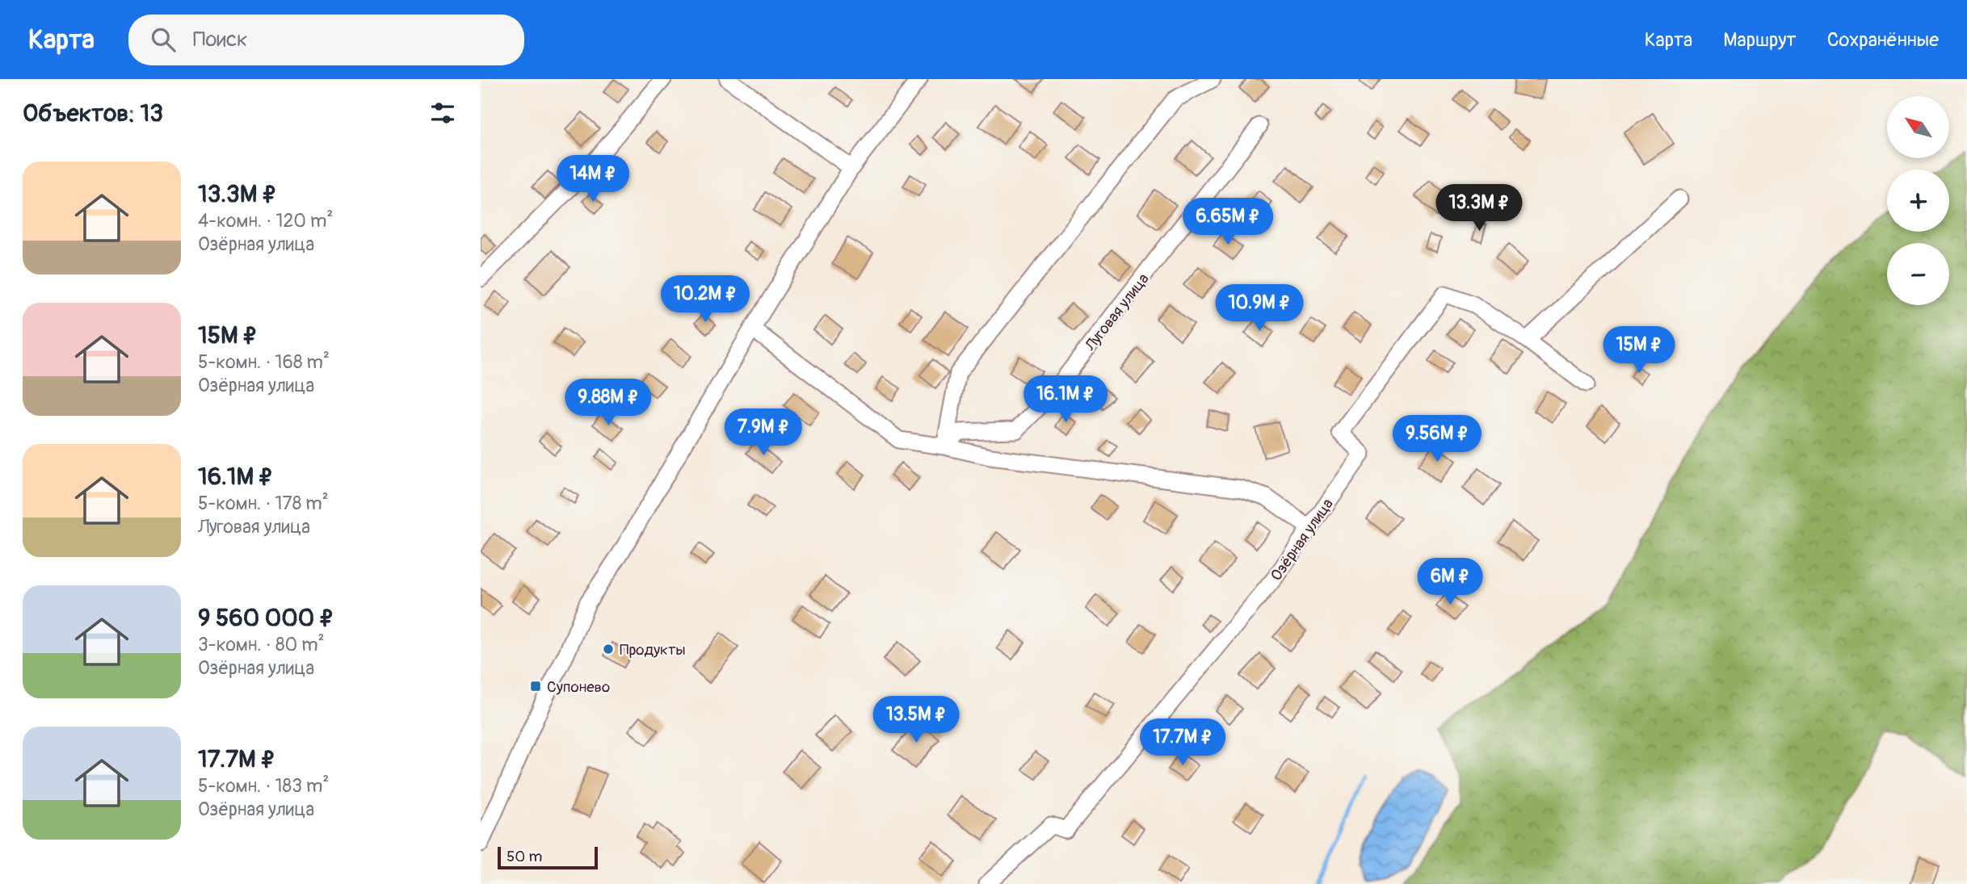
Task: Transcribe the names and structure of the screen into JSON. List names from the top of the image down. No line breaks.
{"streets":{"street":["Луговая улица","Озёрная улица"]},"places":{"other":["Продукты"],"transit":["Супонево"]},"scale_bar":"50 m","north":"top left","page":{"header":"Карта","search":"Поиск","nav":["Карта","Маршрут","Сохранённые"],"heading":"Объектов: 13","map_buttons":["+","−"],"list":[{"name":"13.3M ₽","note":"4-комн. · 120 m² · Озёрная улица"},{"name":"15M ₽","note":"5-комн. · 168 m² · Озёрная улица"},{"name":"16.1M ₽","note":"5-комн. · 178 m² · Луговая улица"},{"name":"9 560 000 ₽","note":"3-комн. · 80 m² · Озёрная улица"},{"name":"17.7M ₽","note":"5-комн. · 183 m² · Озёрная улица"}],"price":["14M ₽","13.3M ₽","6.65M ₽","10.2M ₽","10.9M ₽","15M ₽","16.1M ₽","9.88M ₽","7.9M ₽","9.56M ₽","6M ₽","13.5M ₽","17.7M ₽"],"scale":"50 m"}}
